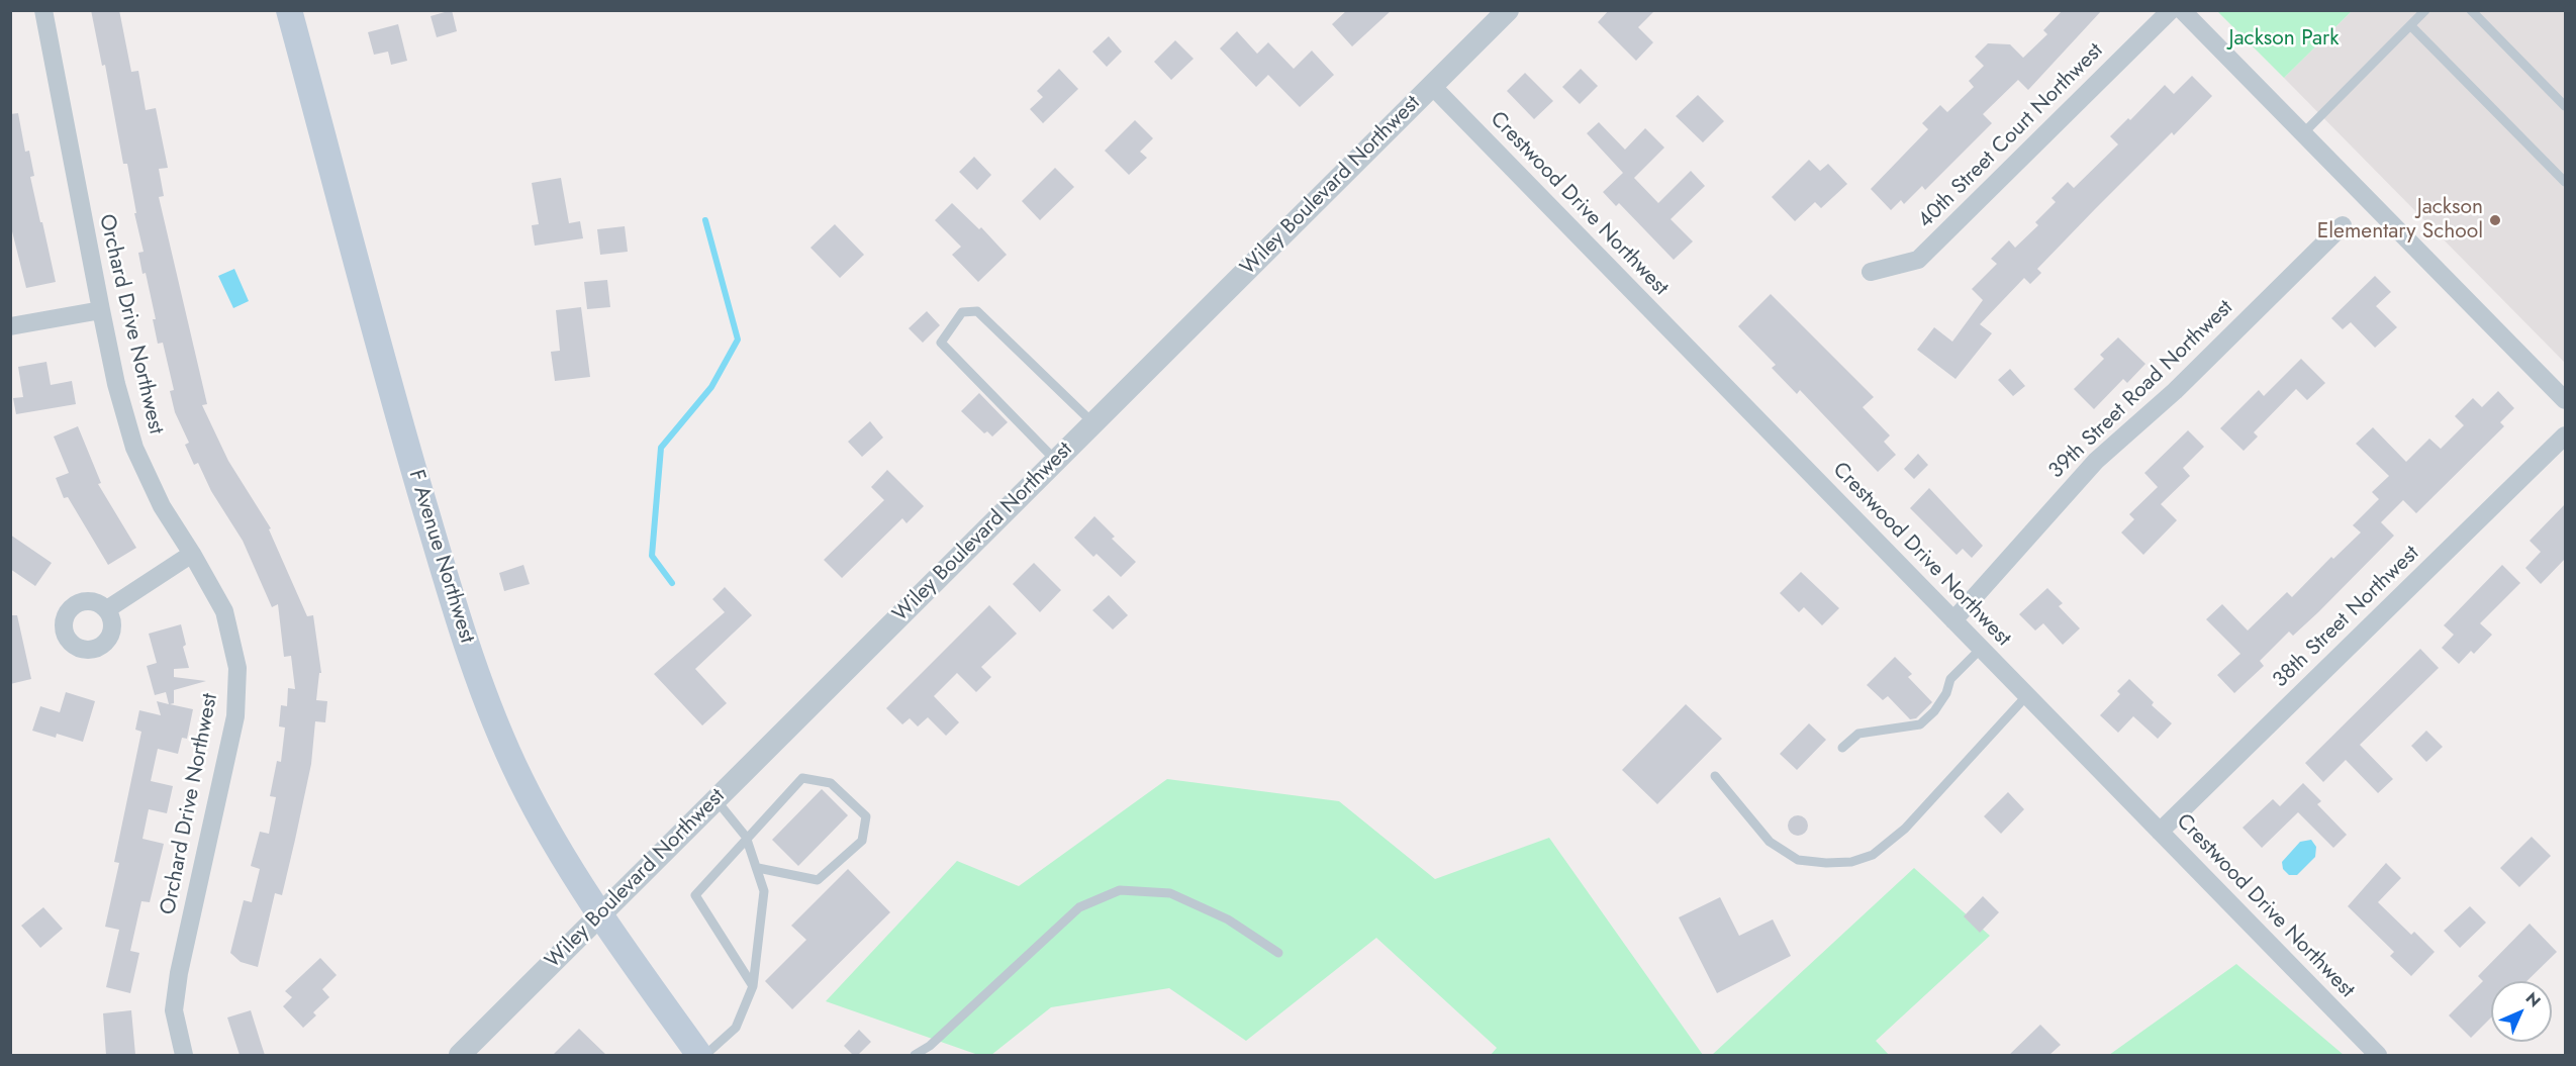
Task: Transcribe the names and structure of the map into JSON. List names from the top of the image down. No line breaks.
{"streets":{"main road":["F Avenue Northwest"],"street":["40th Street Court Northwest","Wiley Boulevard Northwest","Crestwood Drive Northwest","Orchard Drive Northwest","39th Street Road Northwest","38th Street Northwest"]},"crossings":[["Wiley Boulevard Northwest","Crestwood Drive Northwest"],["Wiley Boulevard Northwest","F Avenue Northwest"],["Crestwood Drive Northwest","39th Street Road Northwest"],["Crestwood Drive Northwest","38th Street Northwest"]],"parks":["Jackson Park"],"places":["Jackson Elementary School"],"north":"top right"}
